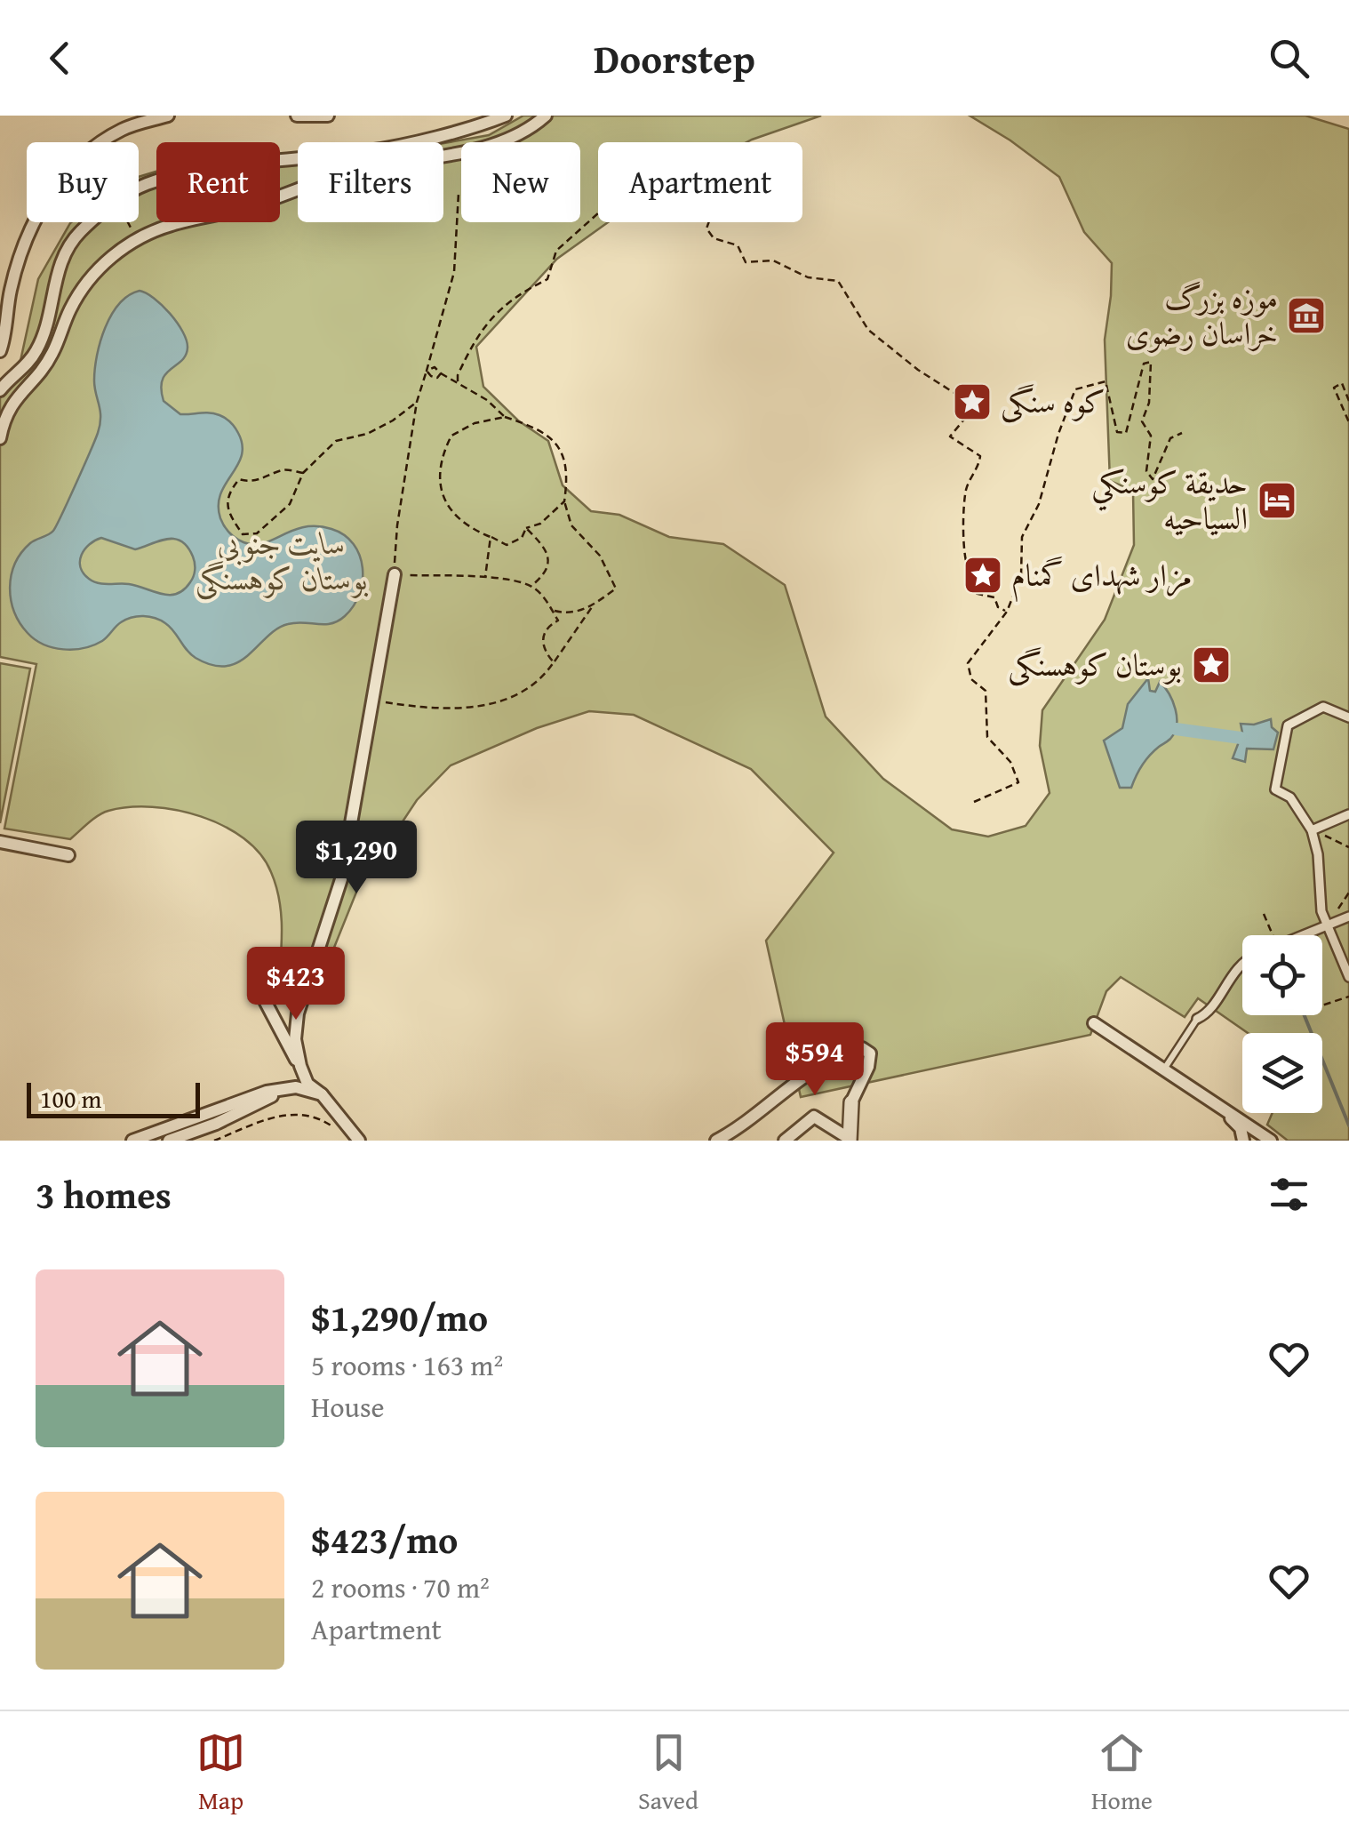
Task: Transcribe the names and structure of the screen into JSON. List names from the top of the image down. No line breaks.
{"parks":["سایت جنوبی بوستان کوهسنگی"],"places":{"museum":["موزه بزرگ خراسان رضوی"],"place":["کوه سنگی","مزار شهدای گمنام","بوستان کوهسنگی"],"hotel":["حديقة كوسنكي السياحيه"]},"scale_bar":"100 m","page":{"header":"Doorstep","chip":["Buy","Rent","Filters","New","Apartment"],"price":["$1,290","$423","$594"],"scale":"100 m","heading":"3 homes","list":[{"name":"$1,290/mo","note":"5 rooms · 163 m² · House"},{"name":"$423/mo","note":"2 rooms · 70 m² · Apartment"}],"tabs":["Map","Saved","Home"]}}
